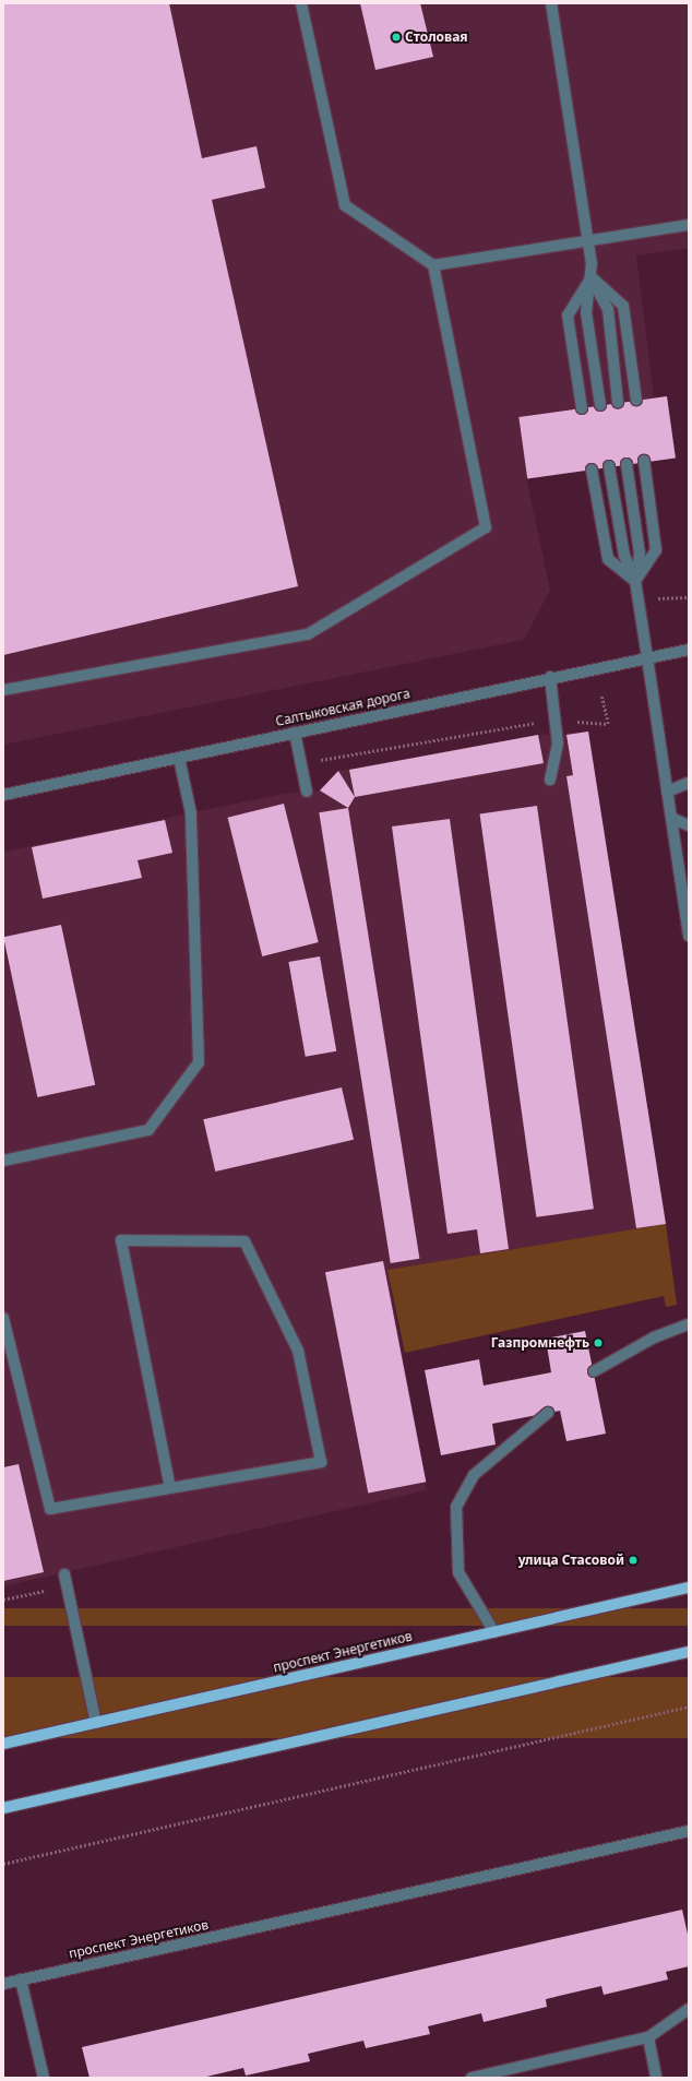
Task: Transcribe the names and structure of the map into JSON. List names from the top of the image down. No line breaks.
{"streets":{"main road":["проспект Энергетиков"],"street":["Салтыковская дорога"]},"places":["Столовая","Газпромнефть","улица Стасовой"]}
